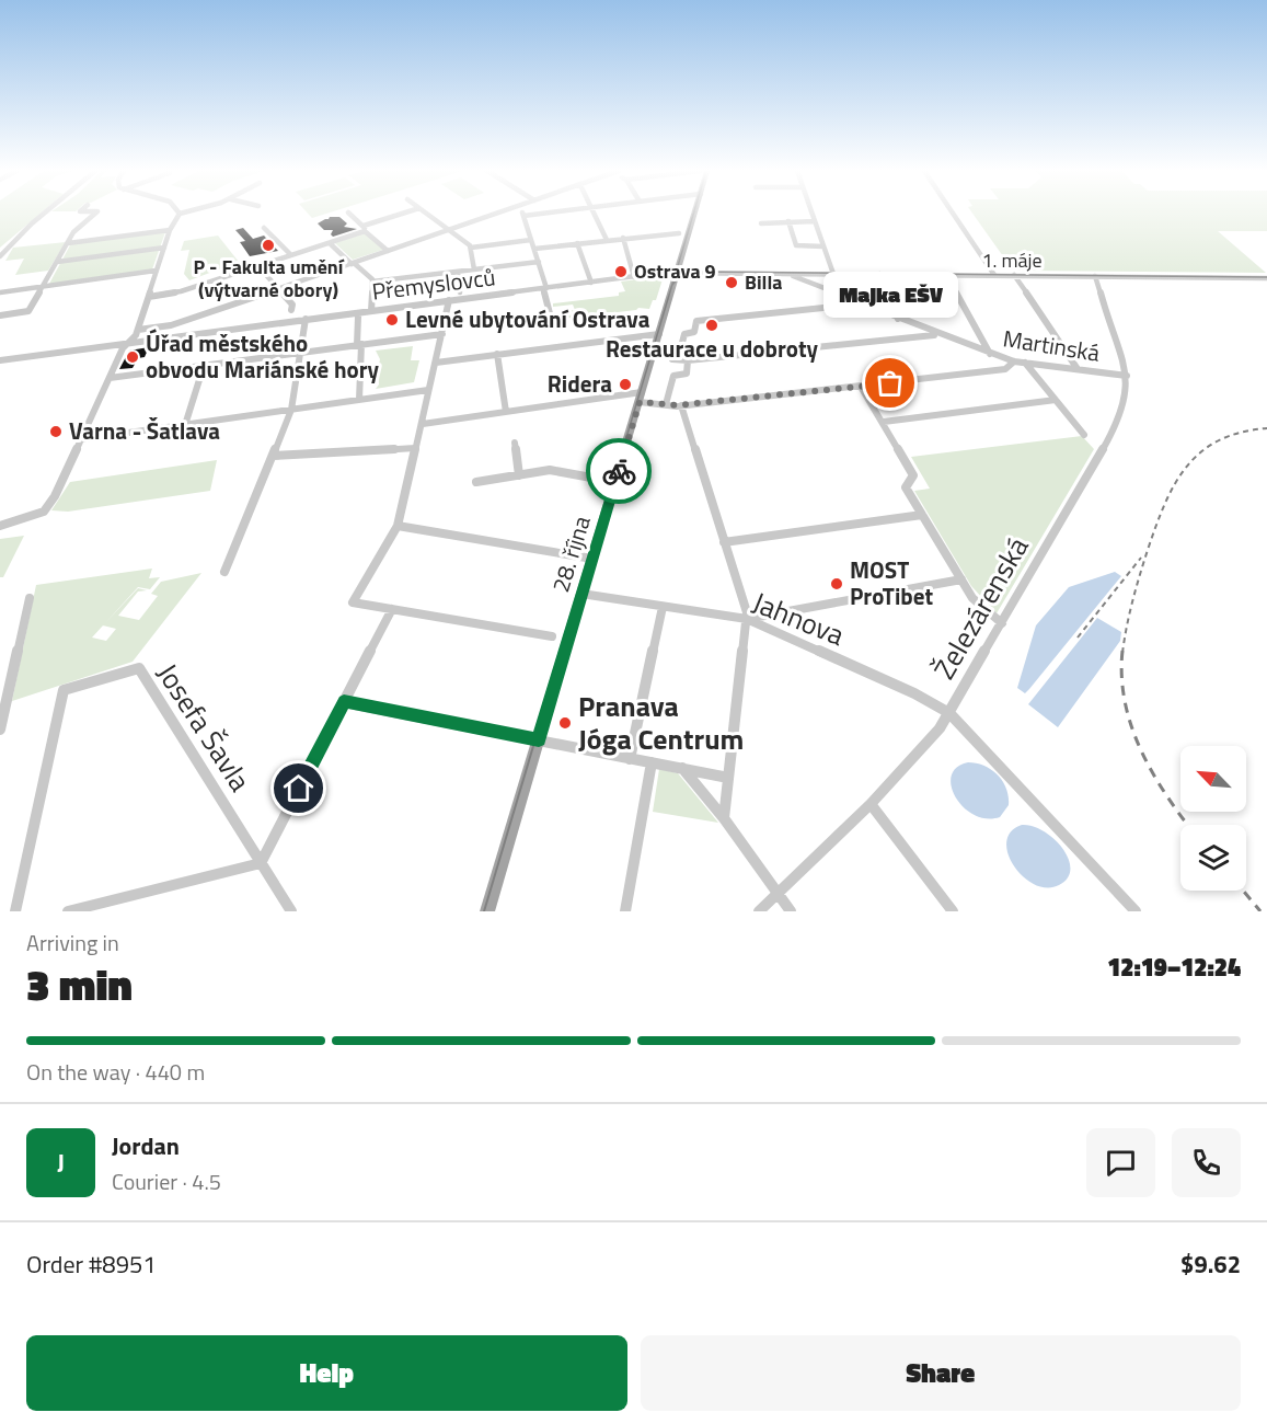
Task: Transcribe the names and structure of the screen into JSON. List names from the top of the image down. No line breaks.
{"streets":{"main road":["28. října"],"street":["1. máje","Přemyslovců","Martinská","Železárenská","Jahnova","Josefa Šavla"]},"crossings":[["1. máje","Přemyslovců"],["1. máje","Martinská"],["1. máje","28. října"],["1. máje","Železárenská"],["Přemyslovců","28. října"],["Martinská","Železárenská"],["28. října","Jahnova"],["Železárenská","Jahnova"]],"places":["P - Fakulta umění (výtvarné obory)","Ostrava 9","Billa","Levné ubytování Ostrava","Restaurace u dobroty","Úřad městského obvodu Mariánské hory","Majka EŠV","Ridera","Varna - Šatlava","MOST ProTibet","Pranava Jóga Centrum"],"north":"top left","page":{"bubble":"Majka EŠV","heading":["3 min","Arriving in","12:19–12:24"],"panel":["Jordan","Courier · 4.5","Order #8951","$9.62"],"bar":"On the way · 440 m","round":"J","buttons":["Help","Share"]}}
